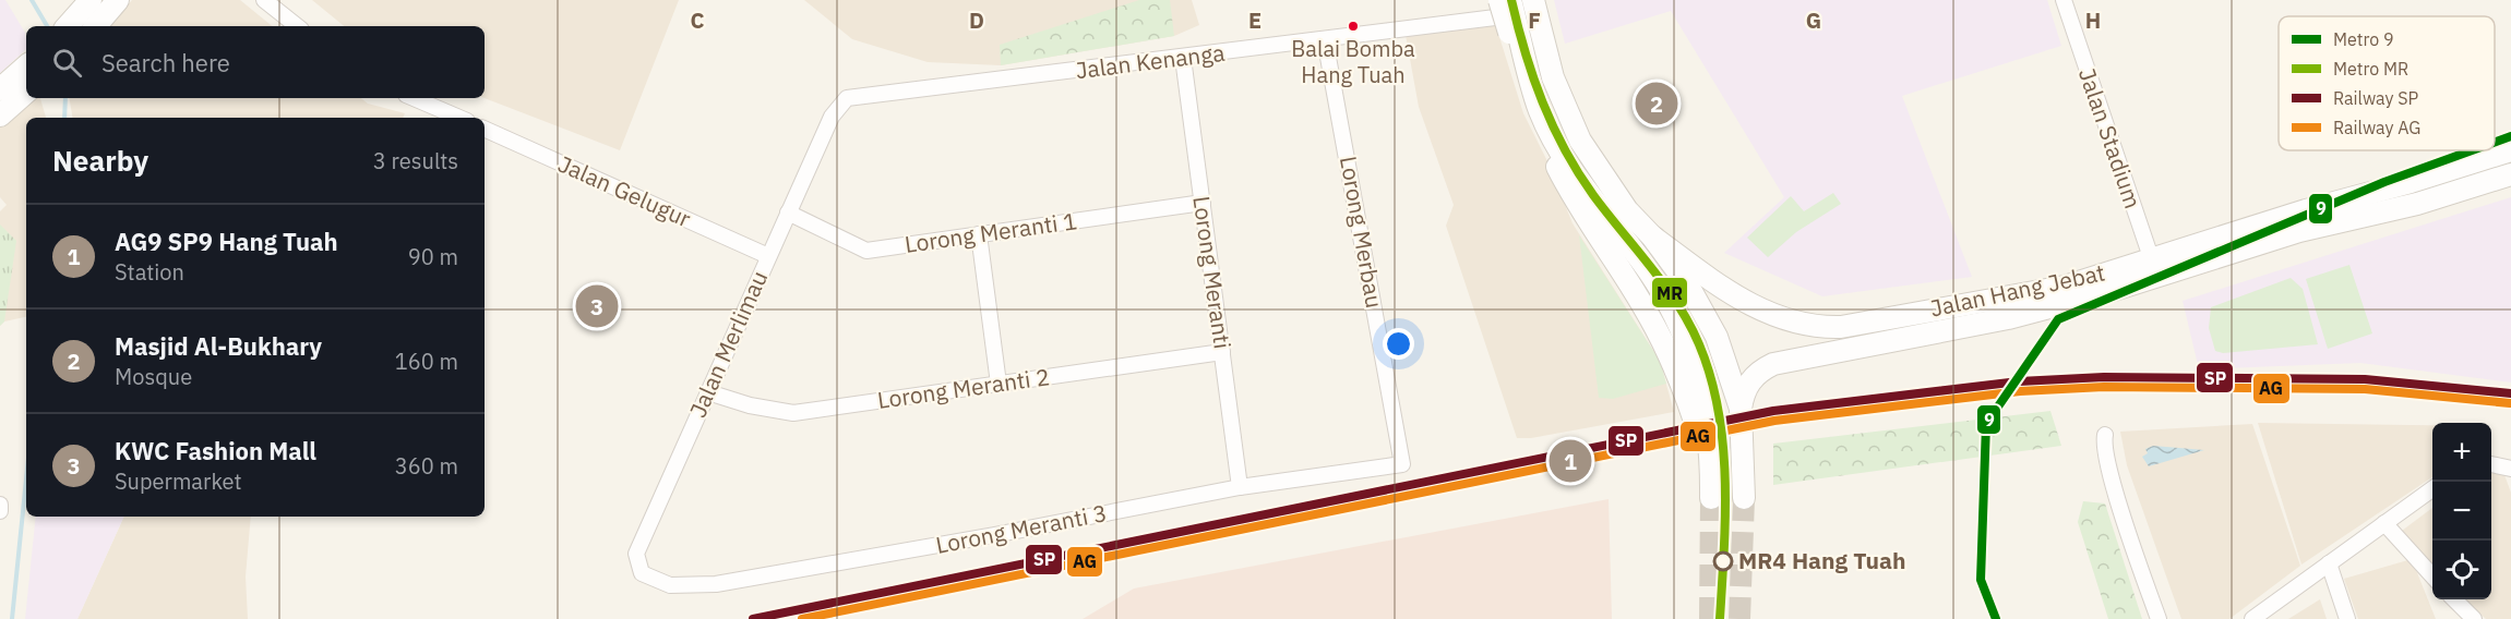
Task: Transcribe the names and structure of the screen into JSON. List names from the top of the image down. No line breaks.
{"streets":{"street":["Jalan Kenanga","Jalan Stadium","Jalan Gelugur","Lorong Merbau","Lorong Meranti 1","Lorong Meranti","Jalan Hang Jebat","Jalan Merlimau","Lorong Meranti 2","Lorong Meranti 3"]},"crossings":[["Jalan Kenanga","Lorong Merbau"],["Jalan Kenanga","Lorong Meranti"],["Jalan Kenanga","Jalan Merlimau"],["Jalan Stadium","Jalan Hang Jebat"],["Jalan Gelugur","Jalan Merlimau"],["Lorong Merbau","Lorong Meranti 3"],["Lorong Meranti 1","Lorong Meranti"],["Lorong Meranti 1","Jalan Merlimau"],["Lorong Meranti","Lorong Meranti 2"],["Lorong Meranti","Lorong Meranti 3"],["Jalan Merlimau","Lorong Meranti 2"],["Jalan Merlimau","Lorong Meranti 3"]],"places":["Balai Bomba Hang Tuah","MR4 Hang Tuah"],"lines":["metro line MR","metro line 9","rail line SP","rail line AG"],"legend":["Metro 9","Metro MR","Railway SP","Railway AG"],"page":{"search":"Search here","pins":["2","3","1"],"heading":["Nearby","3 results"],"list":[{"mark":"1","name":"AG9 SP9 Hang Tuah","note":"Station","value":"90 m"},{"mark":"2","name":"Masjid Al-Bukhary","note":"Mosque","value":"160 m"},{"mark":"3","name":"KWC Fashion Mall","note":"Supermarket","value":"360 m"}],"map_buttons":["+","−"]},"grid":{"columns":["C","D","E","F","G","H"]}}
